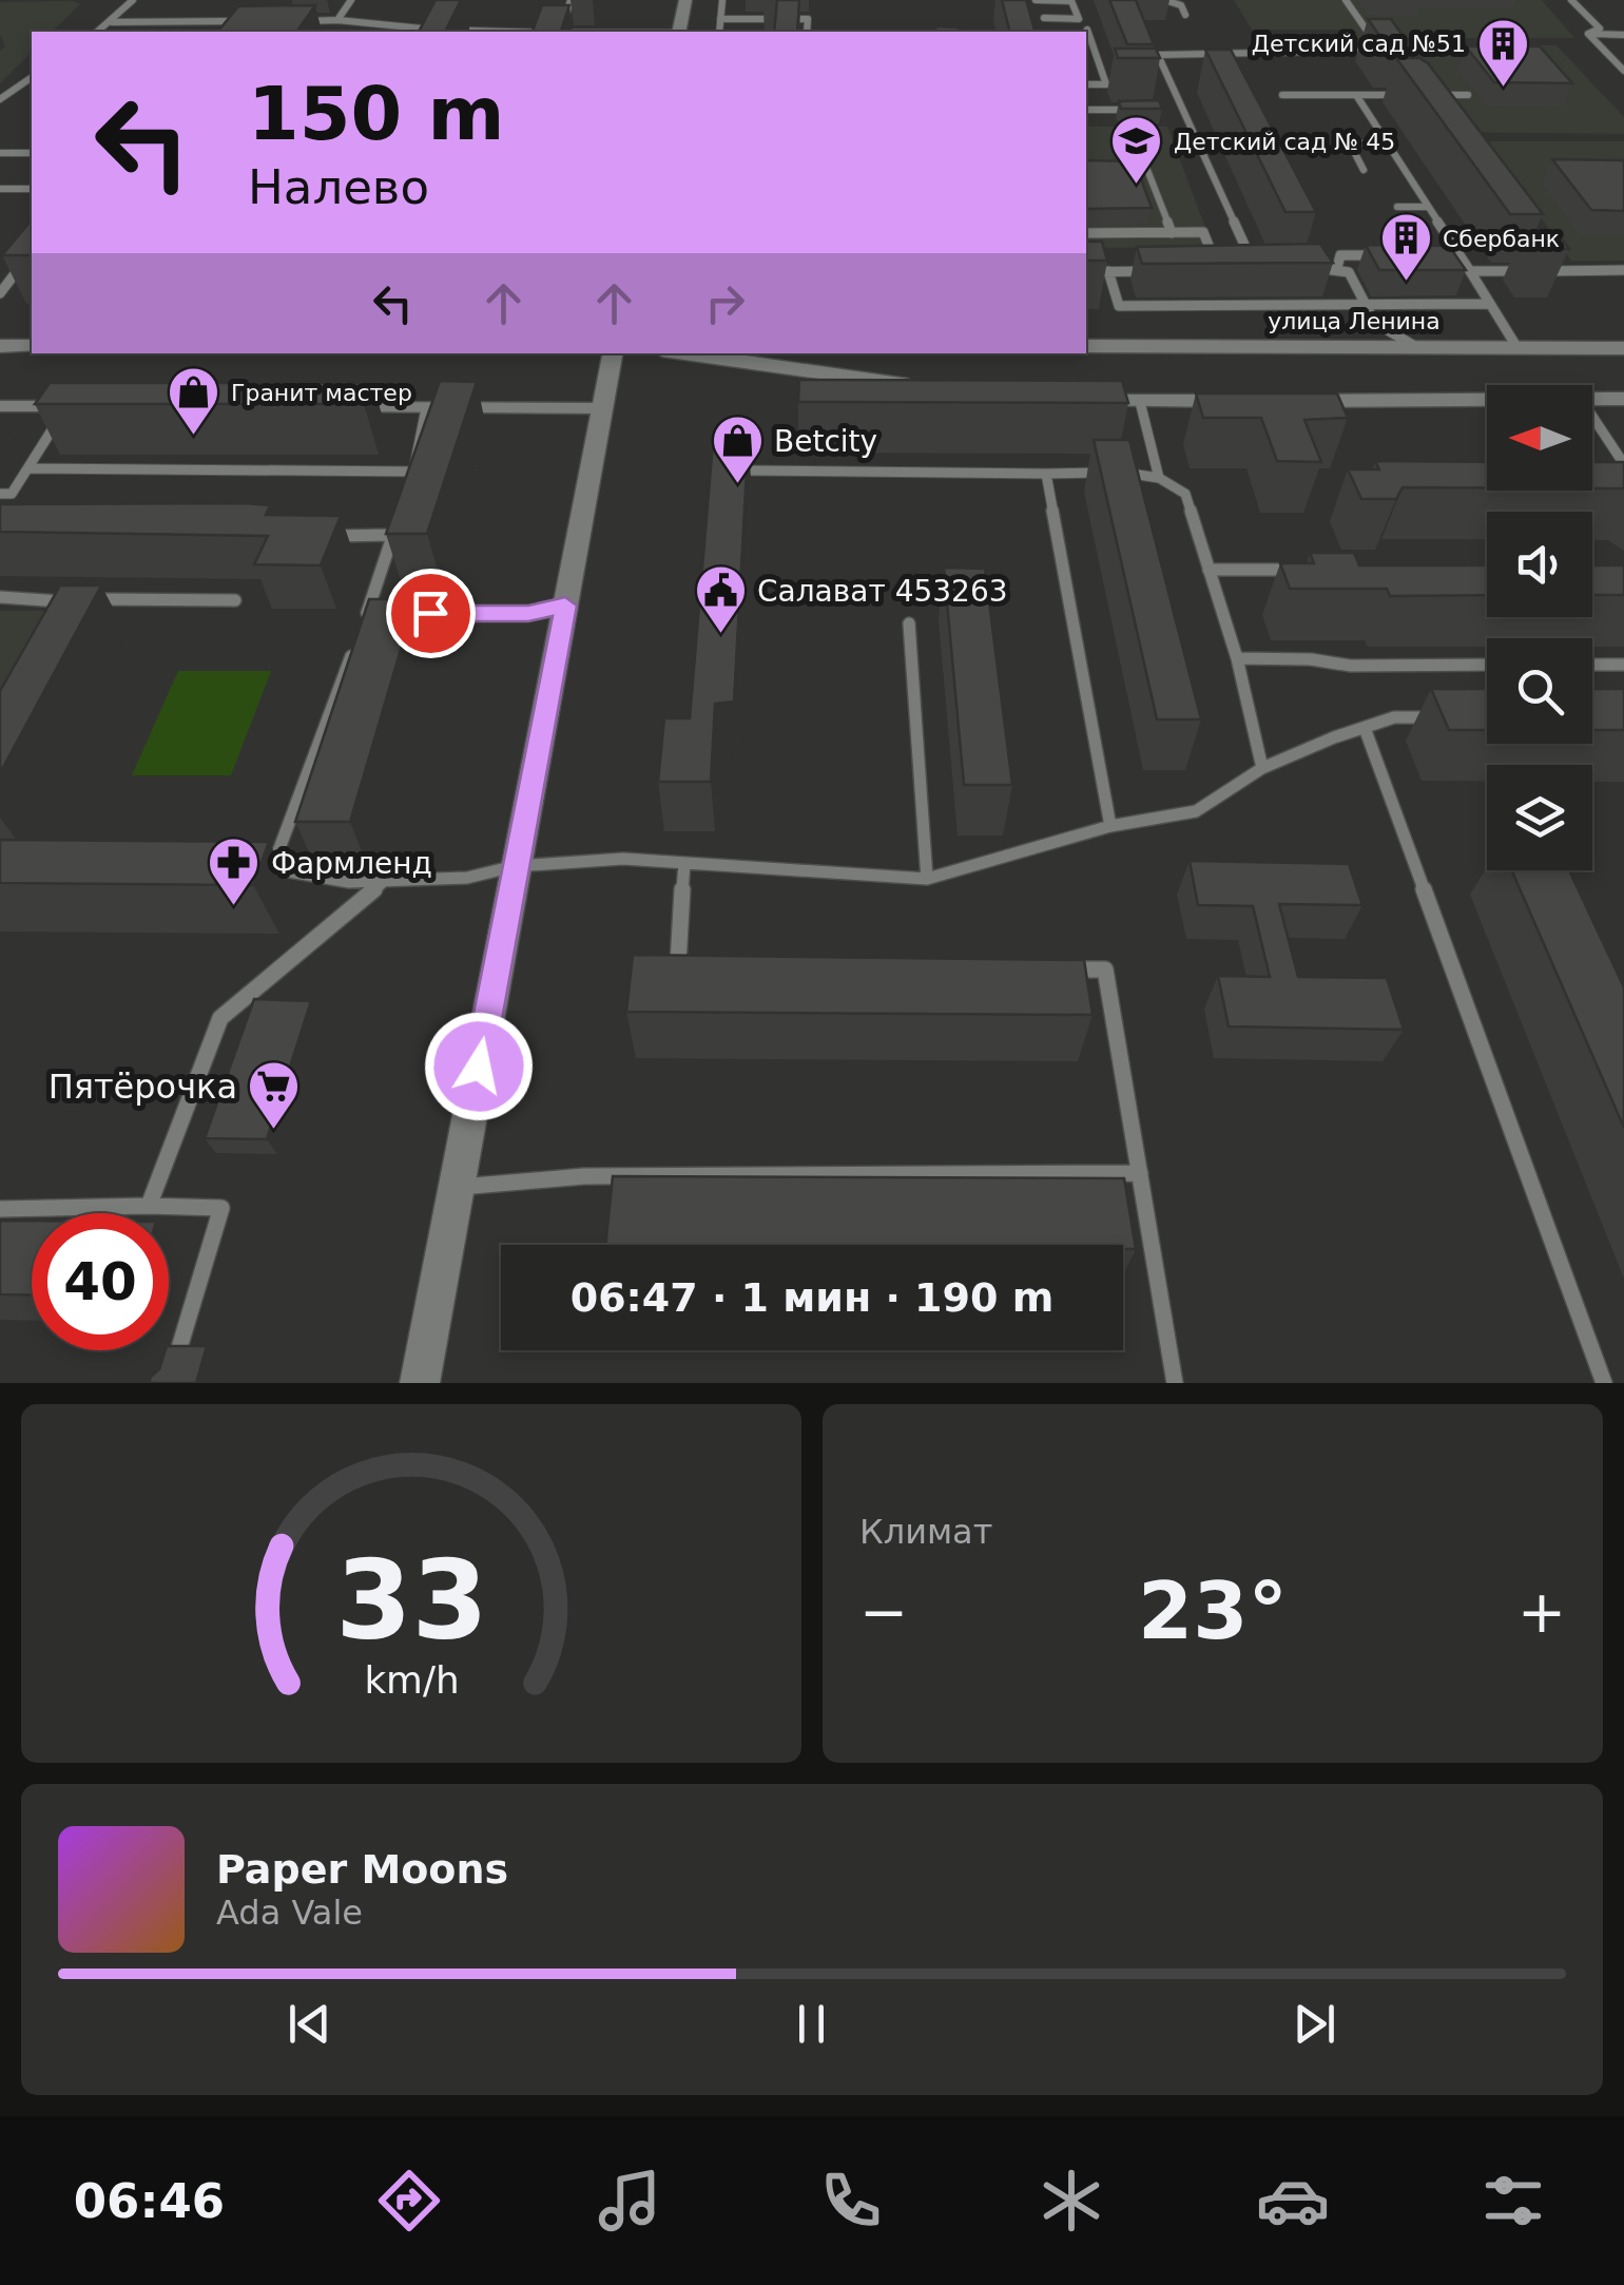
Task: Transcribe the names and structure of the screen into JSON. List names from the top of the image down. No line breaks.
{"streets":{"street":["улица Ленина"]},"places":{"building":["Детский сад №51","Сбербанк"],"school or university":["Детский сад № 45"],"shop":["Гранит мастер","Betcity"],"public building":["Салават 453263"],"pharmacy":["Фармленд"],"supermarket":["Пятёрочка"]},"north":"left","page":{"turn":["150 m","Налево"],"limit":"40","trip":"06:47 · 1 мин · 190 m","tile":"Климат","heat":["−","23°","+"],"song":["Paper Moons","Ada Vale"],"tabs":"06:46","gauge":["33","km/h"]}}
